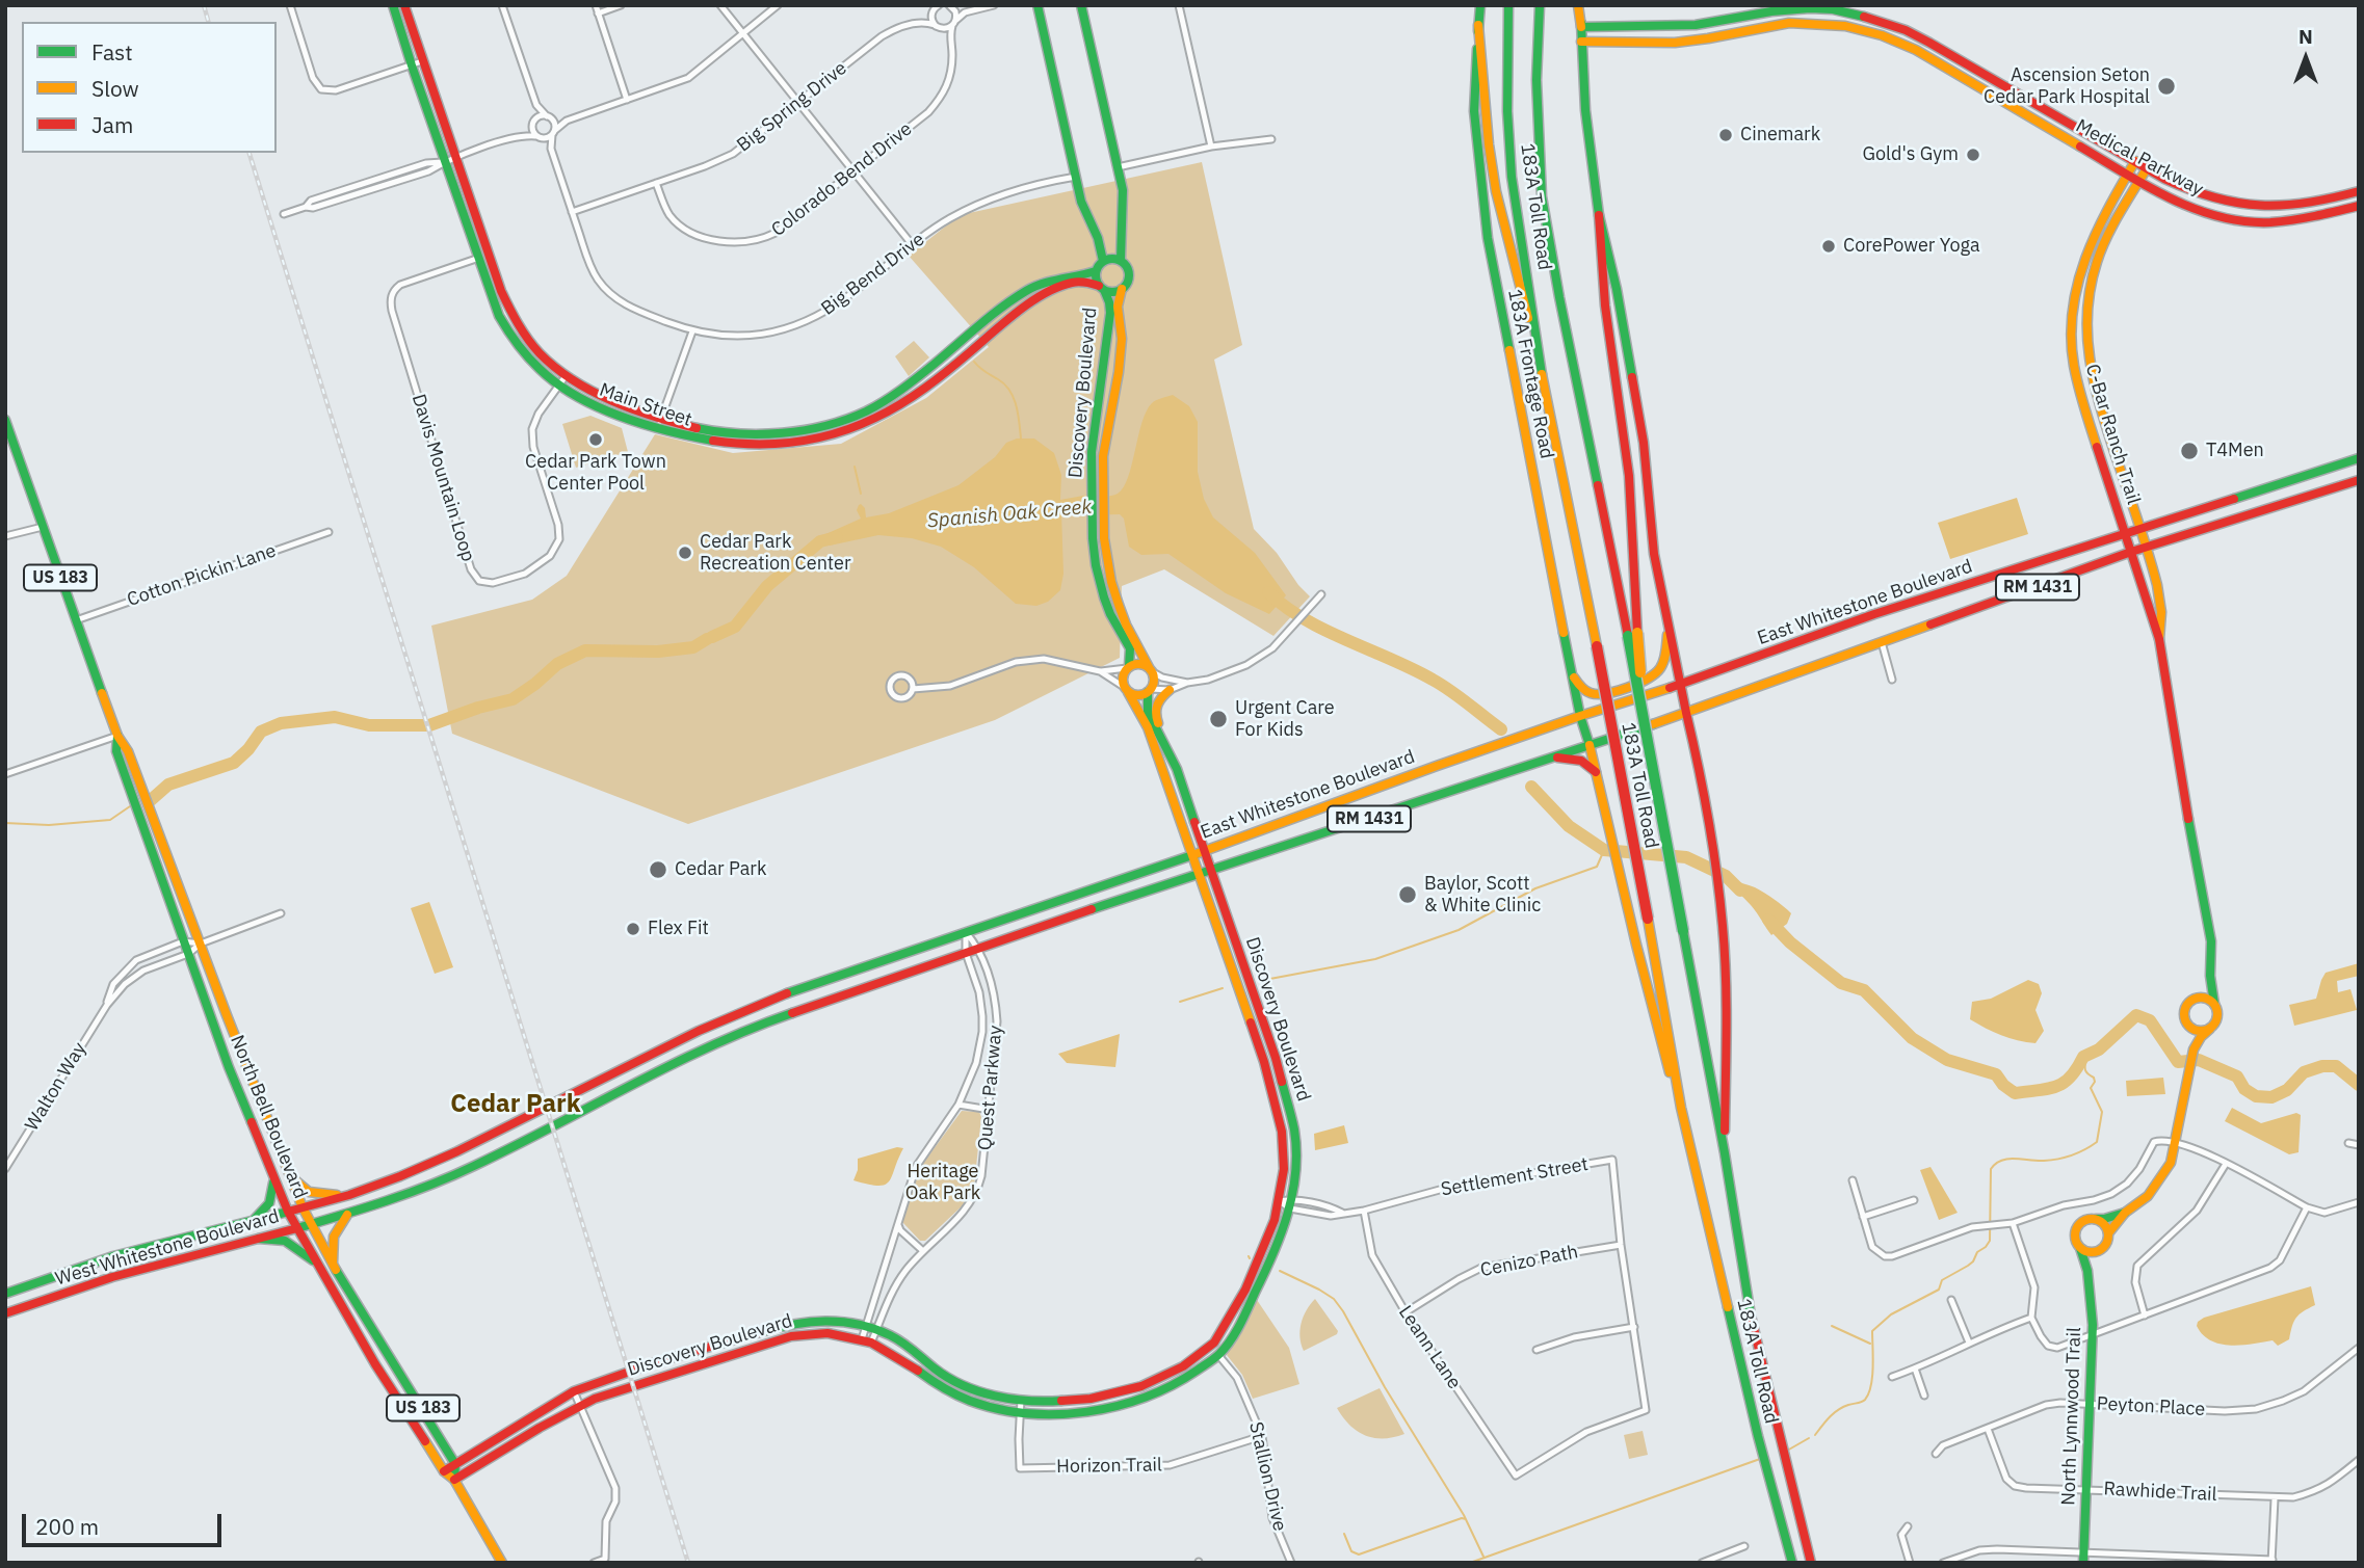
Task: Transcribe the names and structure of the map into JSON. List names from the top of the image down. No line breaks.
{"streets":{"main road":["Medical Parkway","183A Toll Road","183A Frontage Road","Discovery Boulevard","Main Street","C-Bar Ranch Trail","US 183","RM 1431","East Whitestone Boulevard","North Bell Boulevard","West Whitestone Boulevard","North Lynnwood Trail"],"street":["Big Spring Drive","Colorado Bend Drive","Big Bend Drive","Davis Mountain Loop","Cotton Pickin Lane","Walton Way","Quest Parkway","Settlement Street","Cenizo Path","Leann Lane","Peyton Place","Horizon Trail","Stallion Drive","Rawhide Trail"]},"crossings":[["Big Spring Drive","Colorado Bend Drive"],["Big Spring Drive","Big Bend Drive"],["Medical Parkway","C-Bar Ranch Trail"],["183A Toll Road","183A Frontage Road"],["183A Frontage Road","East Whitestone Boulevard"],["Discovery Boulevard","Main Street"],["Discovery Boulevard","East Whitestone Boulevard"],["Discovery Boulevard","Quest Parkway"],["Discovery Boulevard","North Bell Boulevard"],["Discovery Boulevard","Settlement Street"],["Discovery Boulevard","Horizon Trail"],["Discovery Boulevard","Stallion Drive"],["Main Street","Davis Mountain Loop"],["C-Bar Ranch Trail","East Whitestone Boulevard"],["C-Bar Ranch Trail","North Lynnwood Trail"],["Cotton Pickin Lane","North Bell Boulevard"],["East Whitestone Boulevard","Quest Parkway"],["East Whitestone Boulevard","North Bell Boulevard"],["East Whitestone Boulevard","West Whitestone Boulevard"],["Walton Way","North Bell Boulevard"],["North Bell Boulevard","West Whitestone Boulevard"],["Settlement Street","Cenizo Path"],["Settlement Street","Leann Lane"],["Cenizo Path","Leann Lane"],["Peyton Place","North Lynnwood Trail"],["Peyton Place","Rawhide Trail"],["North Lynnwood Trail","Rawhide Trail"],["Horizon Trail","Stallion Drive"]],"districts":["Cedar Park"],"water":["Spanish Oak Creek"],"parks":["Heritage Oak Park"],"places":["Ascension Seton Cedar Park Hospital","Cinemark","Gold's Gym","CorePower Yoga","Cedar Park Town Center Pool","T4Men","Cedar Park Recreation Center","Urgent Care For Kids","Cedar Park","Baylor, Scott & White Clinic","Flex Fit"],"legend":["Fast","Slow","Jam"],"scale_bar":"200 m","north":"top"}
